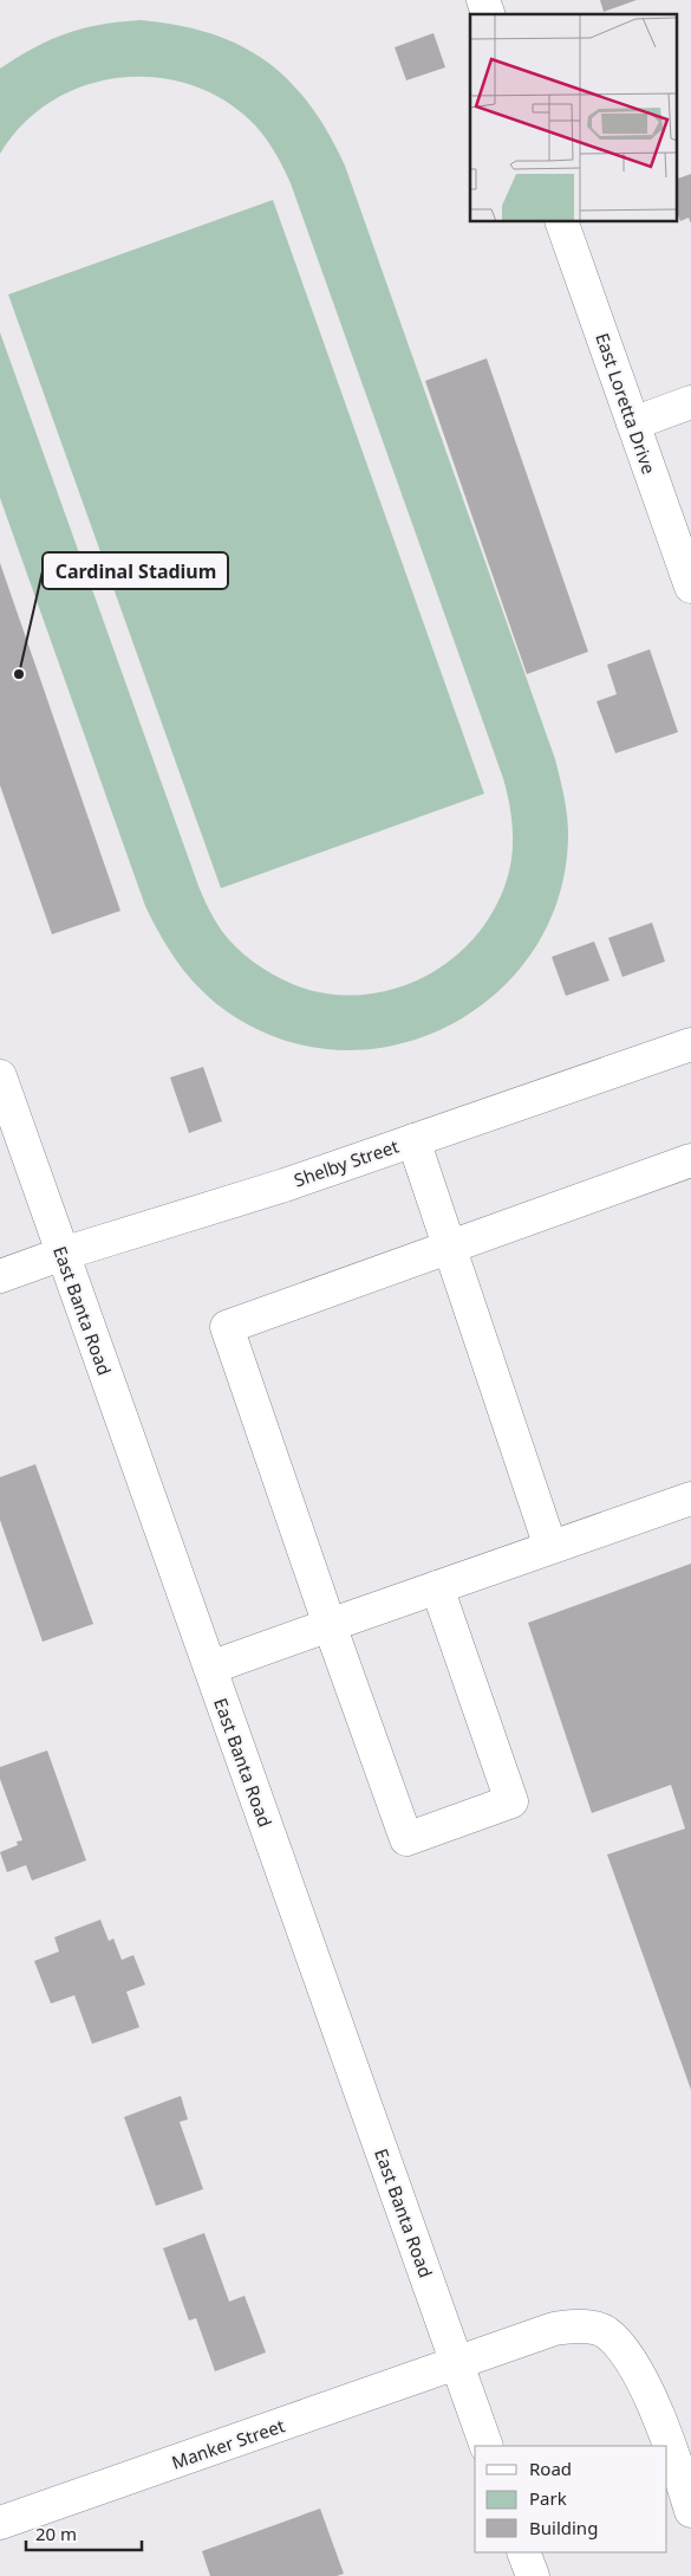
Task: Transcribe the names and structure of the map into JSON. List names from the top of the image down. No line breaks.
{"streets":{"street":["East Loretta Drive","Shelby Street","East Banta Road","Manker Street"]},"crossings":[["Shelby Street","East Banta Road"],["East Banta Road","Manker Street"]],"places":["Cardinal Stadium"],"legend":["Road","Park","Building"],"scale_bar":"20 m"}
